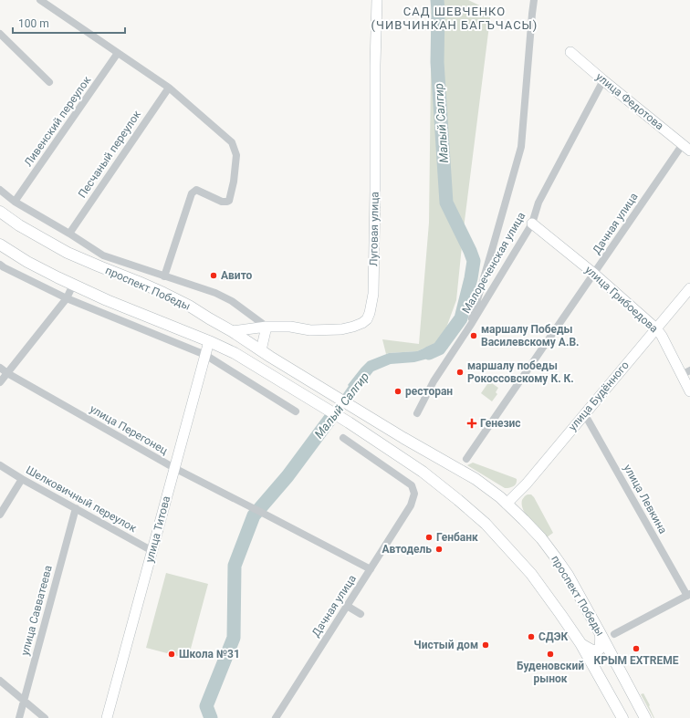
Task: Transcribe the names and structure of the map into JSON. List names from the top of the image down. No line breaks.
{"streets":{"main road":["улица Федотова","Луговая улица","проспект Победы","улица Грибоедова","улица Будённого","улица Титова"],"street":["Ливенский переулок","Песчаный переулок","Дачная улица","Малореченская улица","улица Перегонец","Шелковичный переулок","улица Левкина","улица Савватеева"]},"crossings":[["улица Федотова","Дачная улица"],["улица Федотова","Малореченская улица"],["Дачная улица","улица Грибоедова"],["Дачная улица","улица Перегонец"],["Луговая улица","проспект Победы"],["Малореченская улица","улица Грибоедова"],["проспект Победы","улица Будённого"],["проспект Победы","улица Титова"],["улица Грибоедова","улица Будённого"],["улица Будённого","улица Левкина"],["улица Перегонец","улица Титова"],["Шелковичный переулок","улица Титова"],["Шелковичный переулок","улица Савватеева"]],"districts":["САД ШЕВЧЕНКО (ЧИВЧИНКАН БАГЪЧАСЫ)"],"water":["Малый Салгир"],"places":{"other":["Авито","маршалу Победы Василевскому А.В.","маршалу победы Рокоссовскому К. К.","ресторан","Генбанк","Автодель","СДЭК","Чистый дом","КРЫМ EXTREME","Школа №31","Буденовский рынок"],"health":["Генезис"]},"scale_bar":"100 m"}
